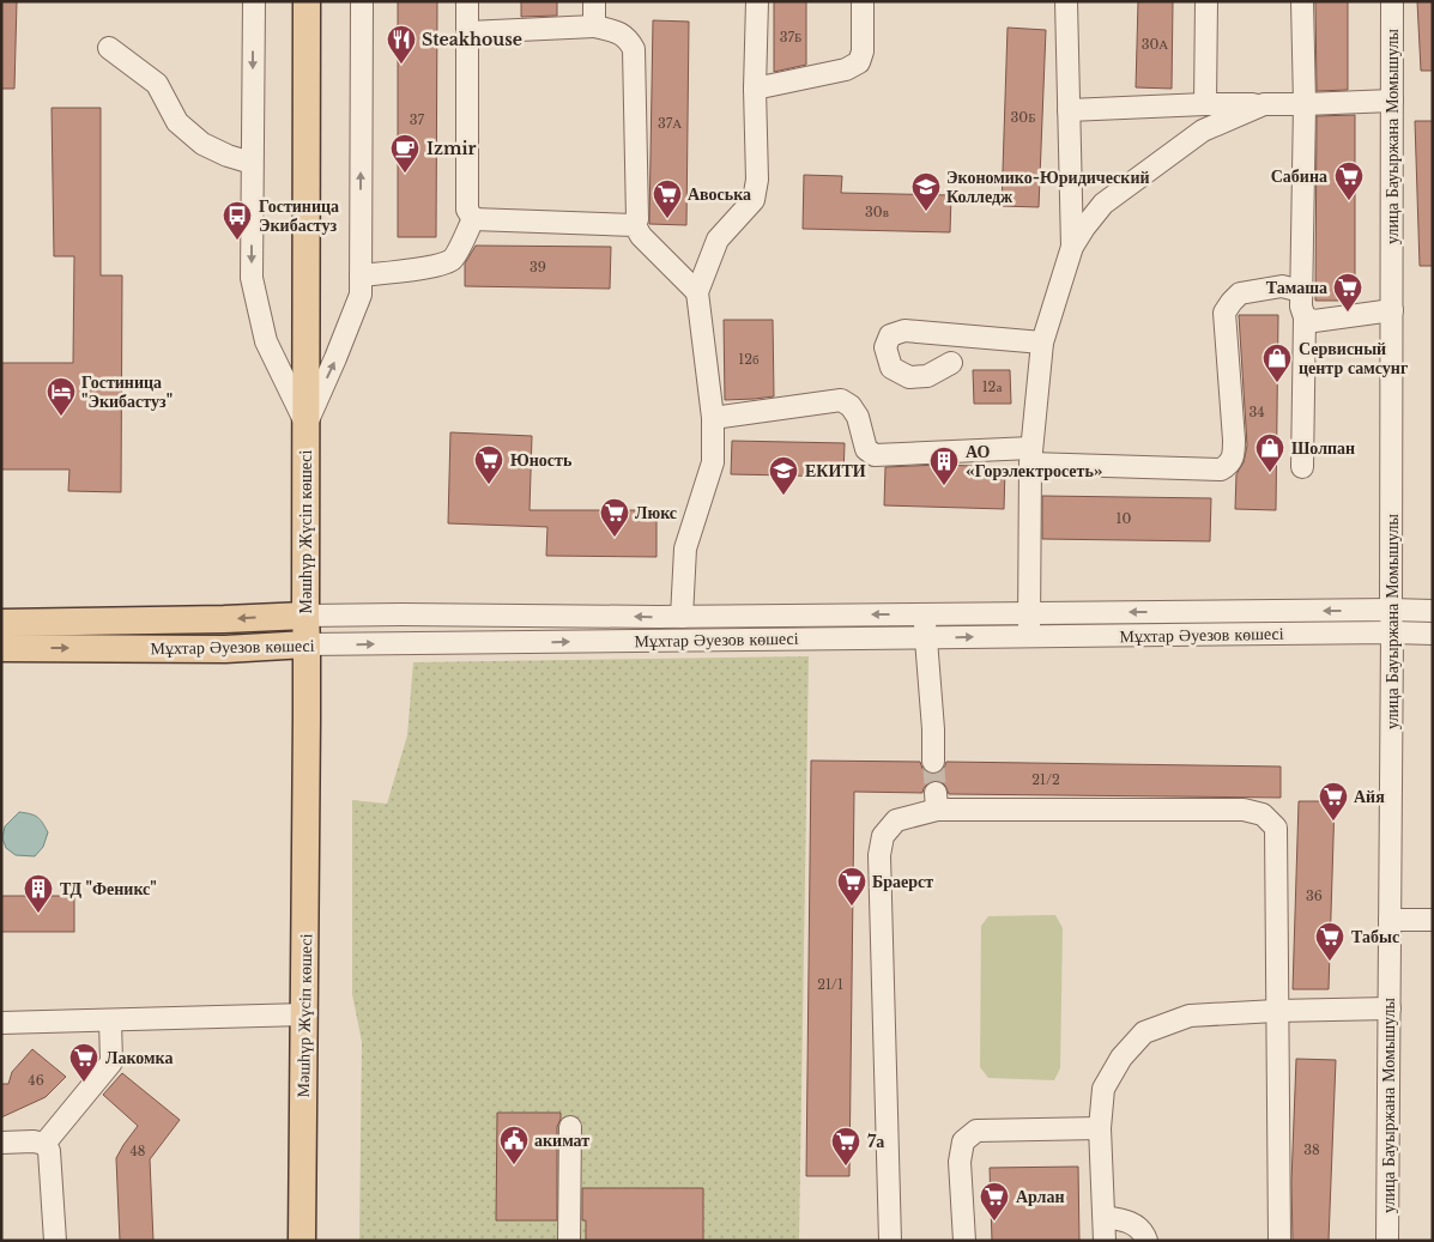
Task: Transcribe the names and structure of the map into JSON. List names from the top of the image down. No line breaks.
{"streets":{"main road":["Мәшһүр Жүсіп көшесі","Мұхтар Әуезов көшесі"],"street":["улица Бауыржана Момышулы"]},"crossings":[["улица Бауыржана Момышулы","Мұхтар Әуезов көшесі"],["Мәшһүр Жүсіп көшесі","Мұхтар Әуезов көшесі"]],"places":{"restaurant":["Steakhouse"],"cafe":["Izmir"],"supermarket":["Сабина","Авоська","Тамаша","Юность","Люкс","Айя","Браерст","Табыс","Лакомка","7а","Арлан"],"school or university":["Экономико-Юридический Колледж","ЕКИТИ"],"bus stop":["Гостиница Экибастуз"],"shop":["Сервисный центр самсунг","Шолпан"],"hotel":["Гостиница \"Экибастуз\""],"building":["АО «Горэлектросеть»","ТД \"Феникс\""],"public building":["акимат"]},"house_numbers":["37Б","30А","30Б","37","37А","30в","39","12б","12а","34","10","21/2","36","21/1","46","38","48"]}
